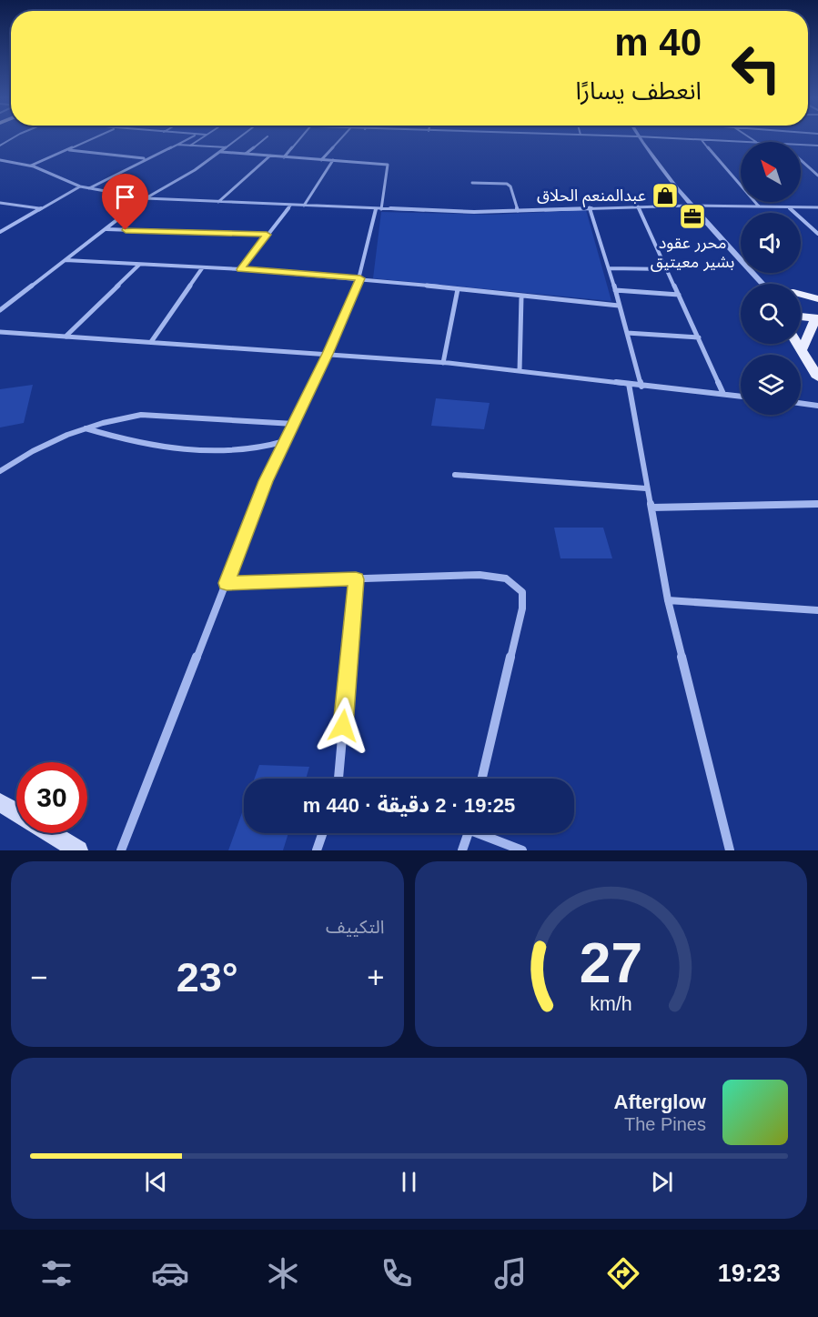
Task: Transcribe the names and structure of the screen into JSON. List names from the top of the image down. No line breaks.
{"places":{"shop":["عبدالمنعم الحلاق"],"office":["محرر عقود بشير معيتيق"]},"north":"top left","page":{"turn":["40 m","انعطف يسارًا"],"limit":"30","trip":"19:25 · 2 دقيقة · 440 m","tile":"التكييف","heat":["−","23°","+"],"song":["Afterglow","The Pines"],"tabs":"19:23","gauge":["27","km/h"]}}
